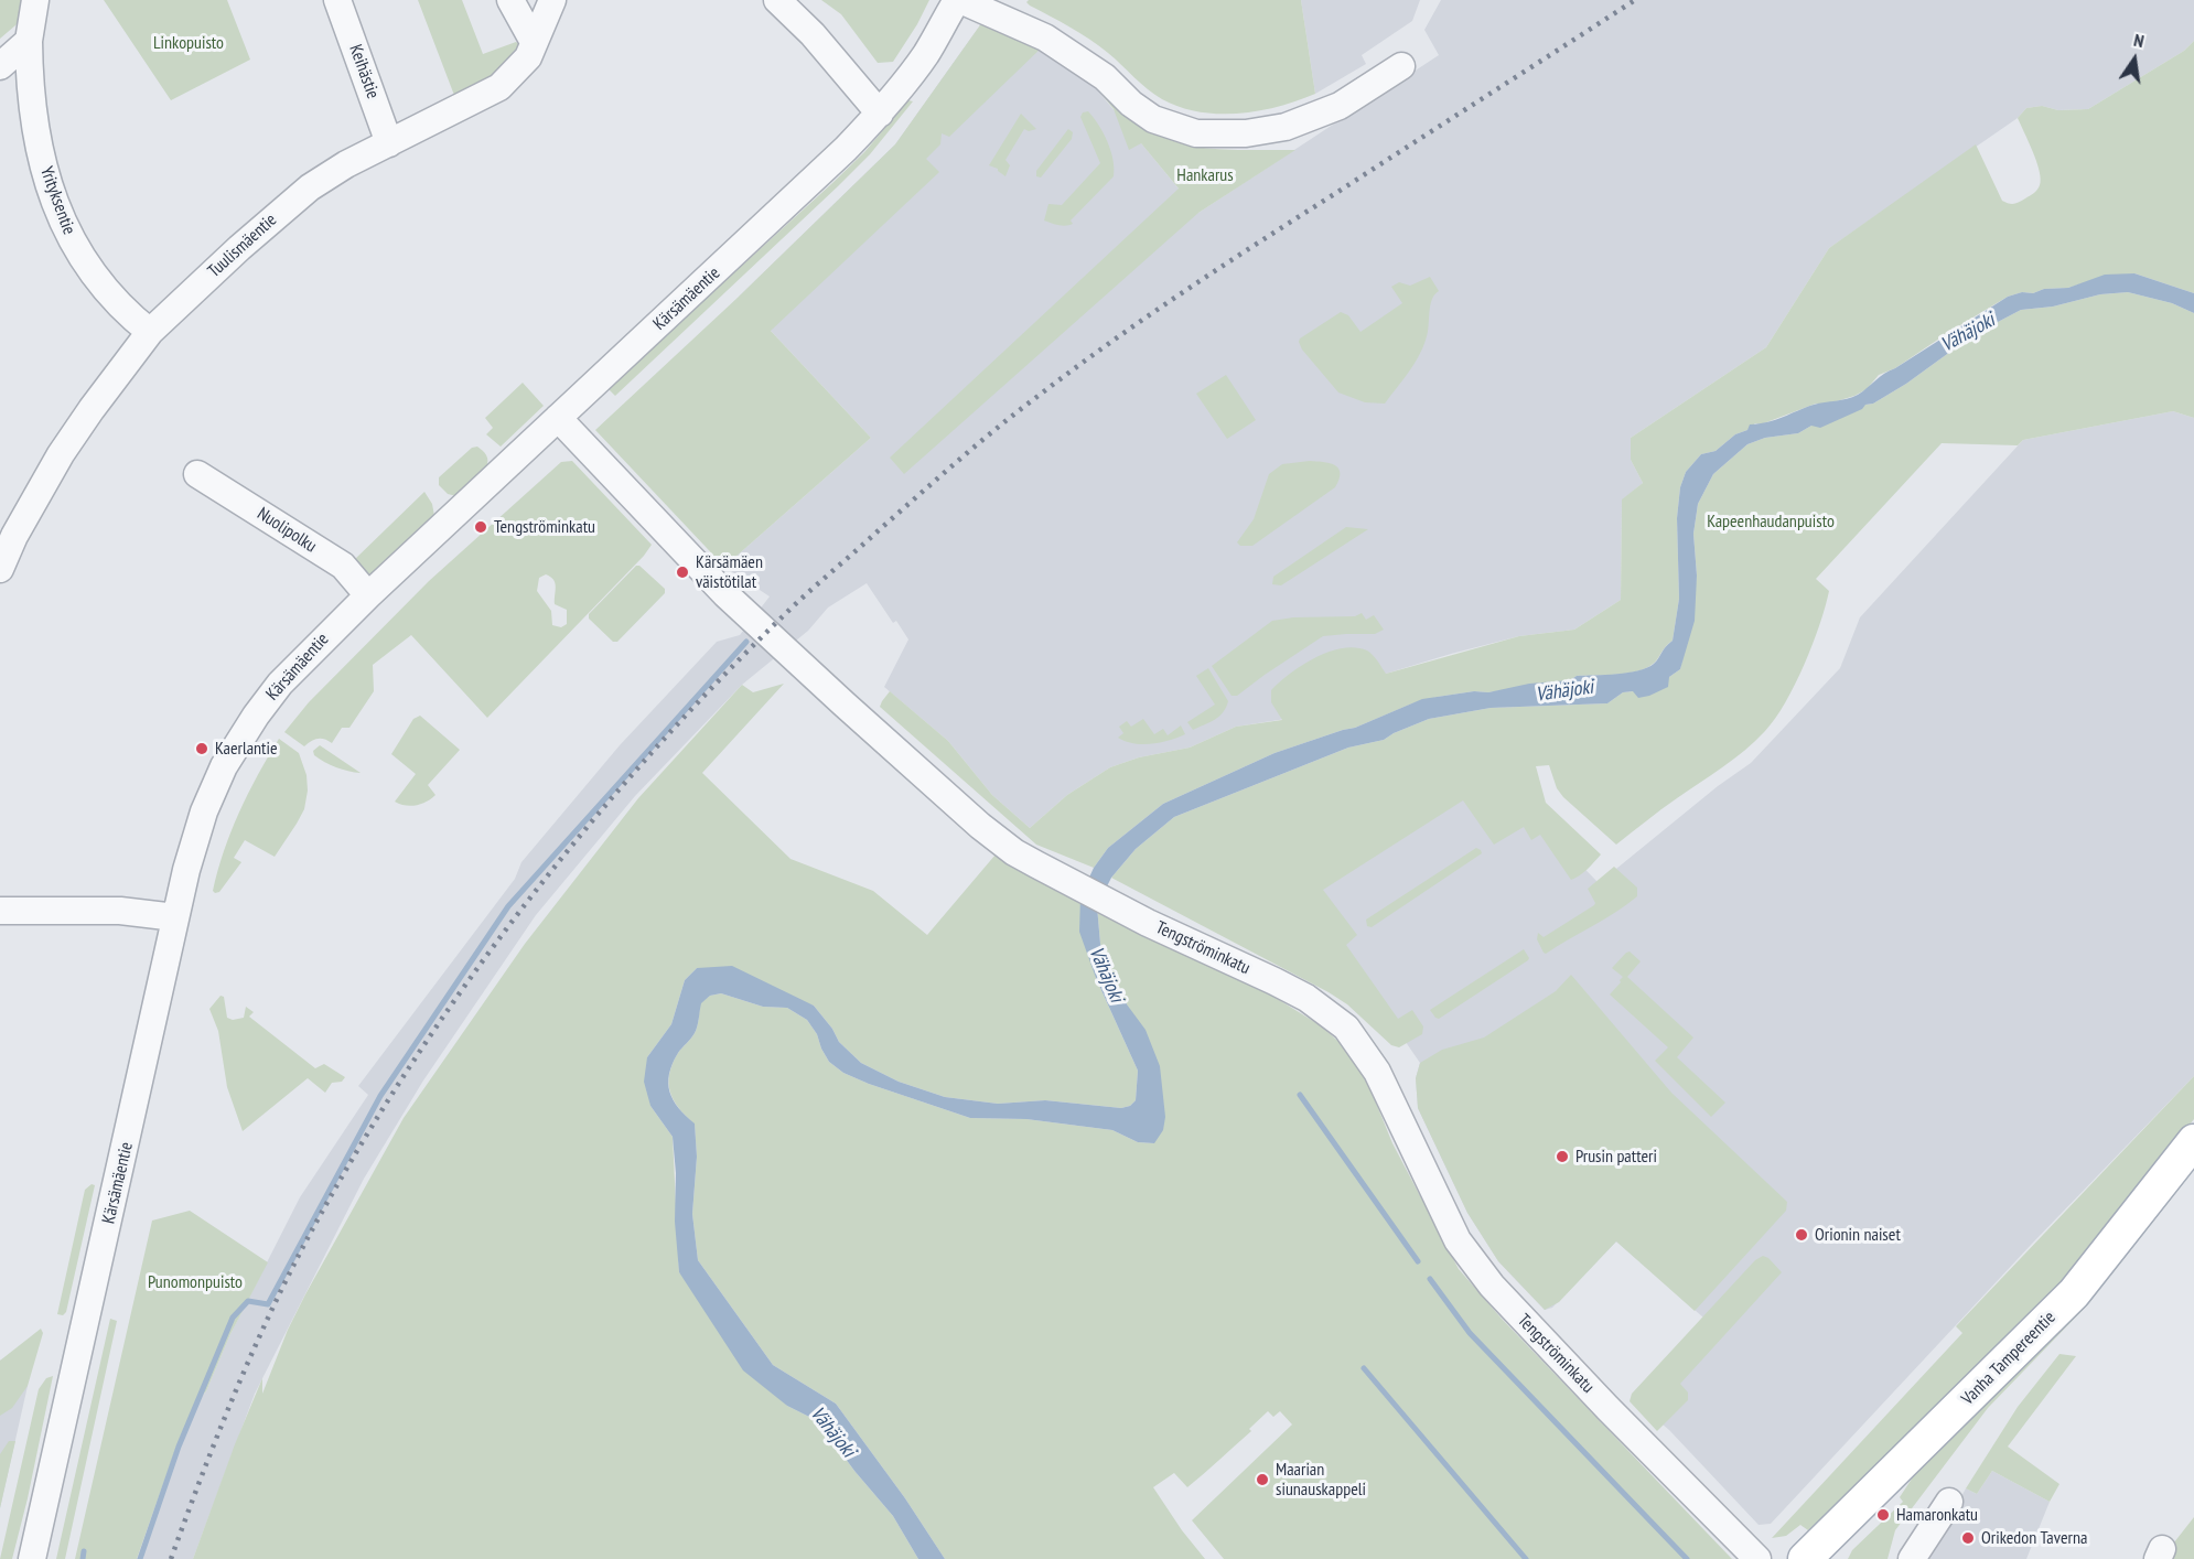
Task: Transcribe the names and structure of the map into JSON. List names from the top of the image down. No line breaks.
{"streets":{"main road":["Vanha Tampereentie"],"street":["Keihästie","Yrityksentie","Tuulismäentie","Kärsämäentie","Nuolipolku","Tengströminkatu"]},"crossings":[["Keihästie","Tuulismäentie"],["Yrityksentie","Tuulismäentie"],["Kärsämäentie","Nuolipolku"],["Kärsämäentie","Tengströminkatu"]],"water":["Vähäjoki"],"parks":["Linkopuisto","Hankarus","Kapeenhaudanpuisto","Punomonpuisto"],"places":["Tengströminkatu","Kärsämäen väistötilat","Kaerlantie","Prusin patteri","Orionin naiset","Maarian siunauskappeli","Hamaronkatu","Orikedon Taverna"],"north":"top"}
